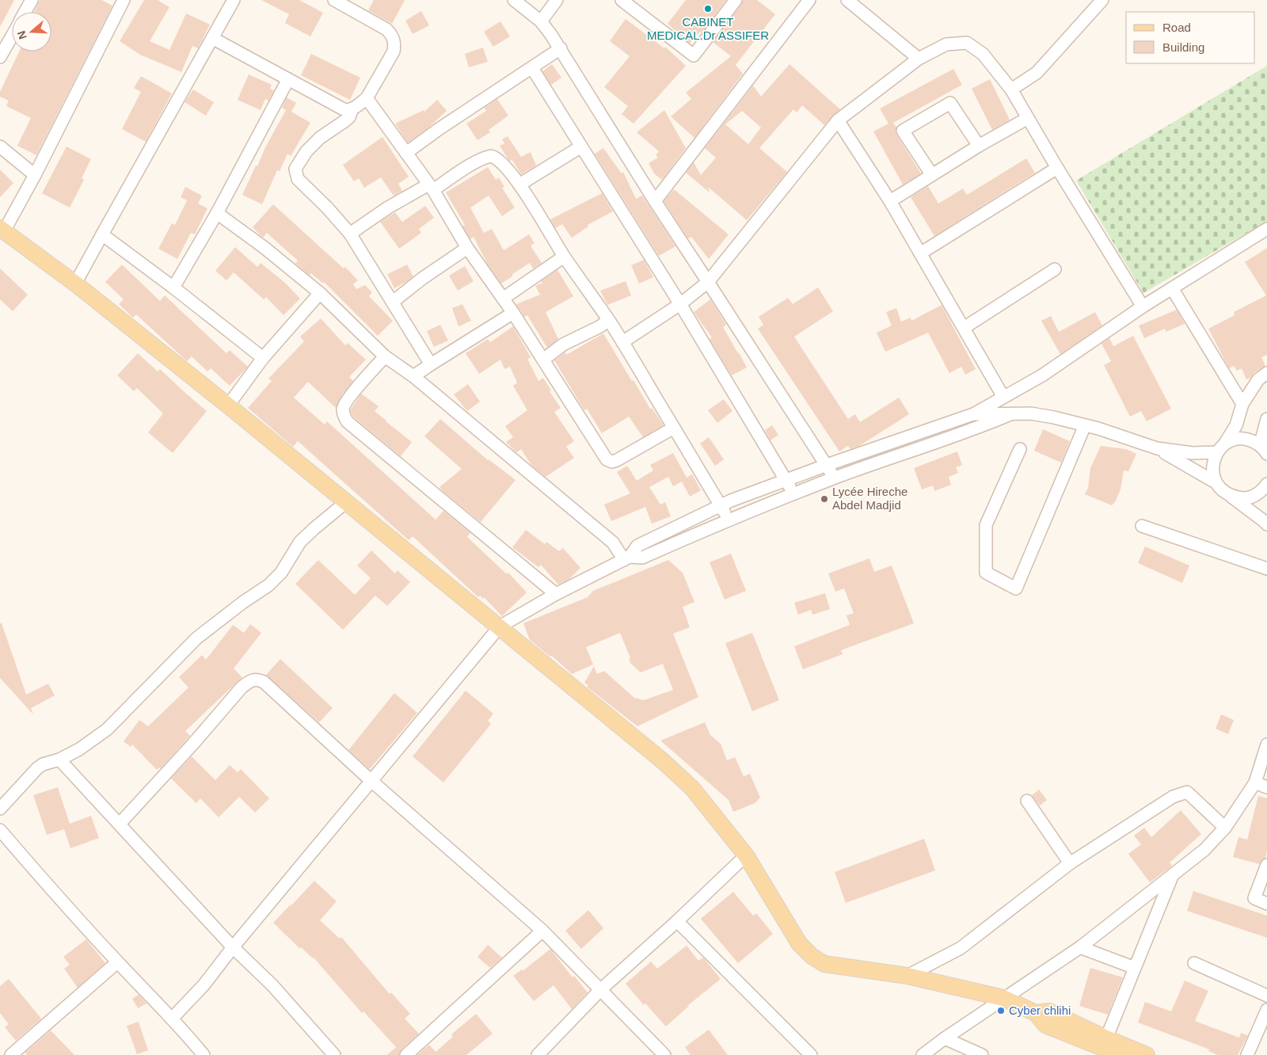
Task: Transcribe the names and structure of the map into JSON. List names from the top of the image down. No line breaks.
{"places":["CABINET MEDICAL.Dr ASSIFER","Lycée Hireche Abdel Madjid","Cyber chlihi"],"legend":["Road","Building"],"north":"left"}
